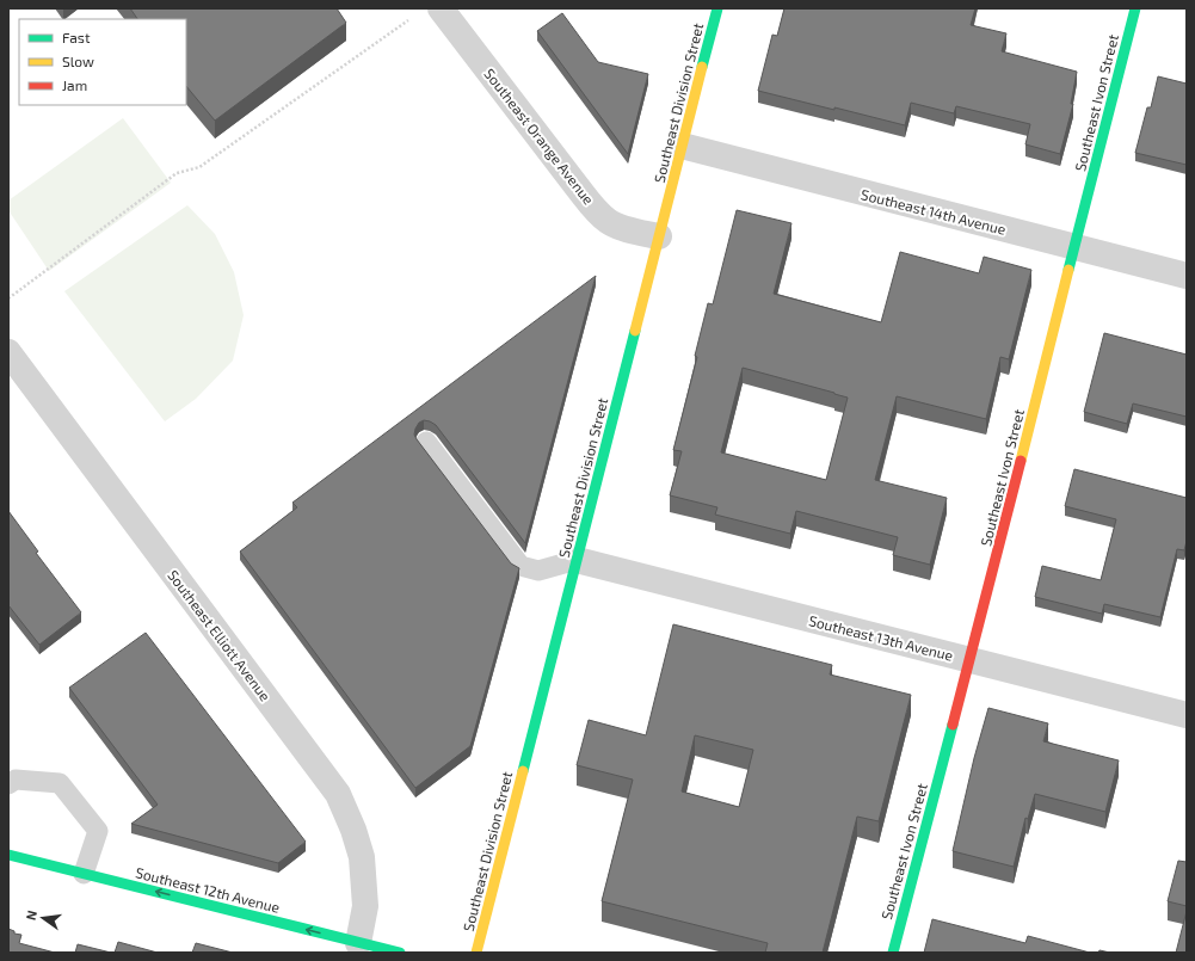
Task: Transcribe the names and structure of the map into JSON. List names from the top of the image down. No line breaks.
{"streets":{"main road":["Southeast Division Street","Southeast Ivon Street","Southeast 12th Avenue"],"street":["Southeast Orange Avenue","Southeast 14th Avenue","Southeast Elliott Avenue","Southeast 13th Avenue"]},"crossings":[["Southeast Division Street","Southeast Orange Avenue"],["Southeast Division Street","Southeast 14th Avenue"],["Southeast Division Street","Southeast 13th Avenue"],["Southeast Ivon Street","Southeast 14th Avenue"],["Southeast Ivon Street","Southeast 13th Avenue"],["Southeast Elliott Avenue","Southeast 12th Avenue"]],"one_way":["Southeast 12th Avenue"],"legend":["Fast","Slow","Jam"],"north":"left"}
